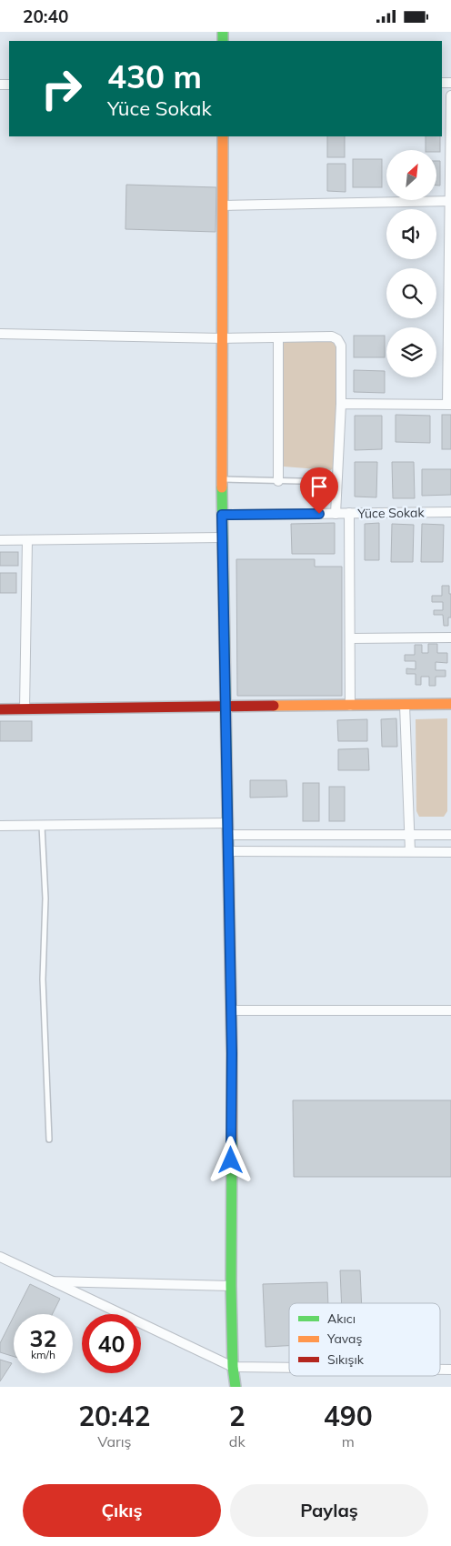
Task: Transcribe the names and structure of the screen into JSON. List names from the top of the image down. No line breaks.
{"streets":{"street":["Yüce Sokak"]},"legend":["Akıcı","Yavaş","Sıkışık"],"north":"top right","page":{"status":"20:40","turn":["430 m","Yüce Sokak"],"speed":"32 km/h","limit":"40","eta":["20:42","Varış","2","dk","490","m"],"buttons":["Çıkış","Paylaş"]}}
